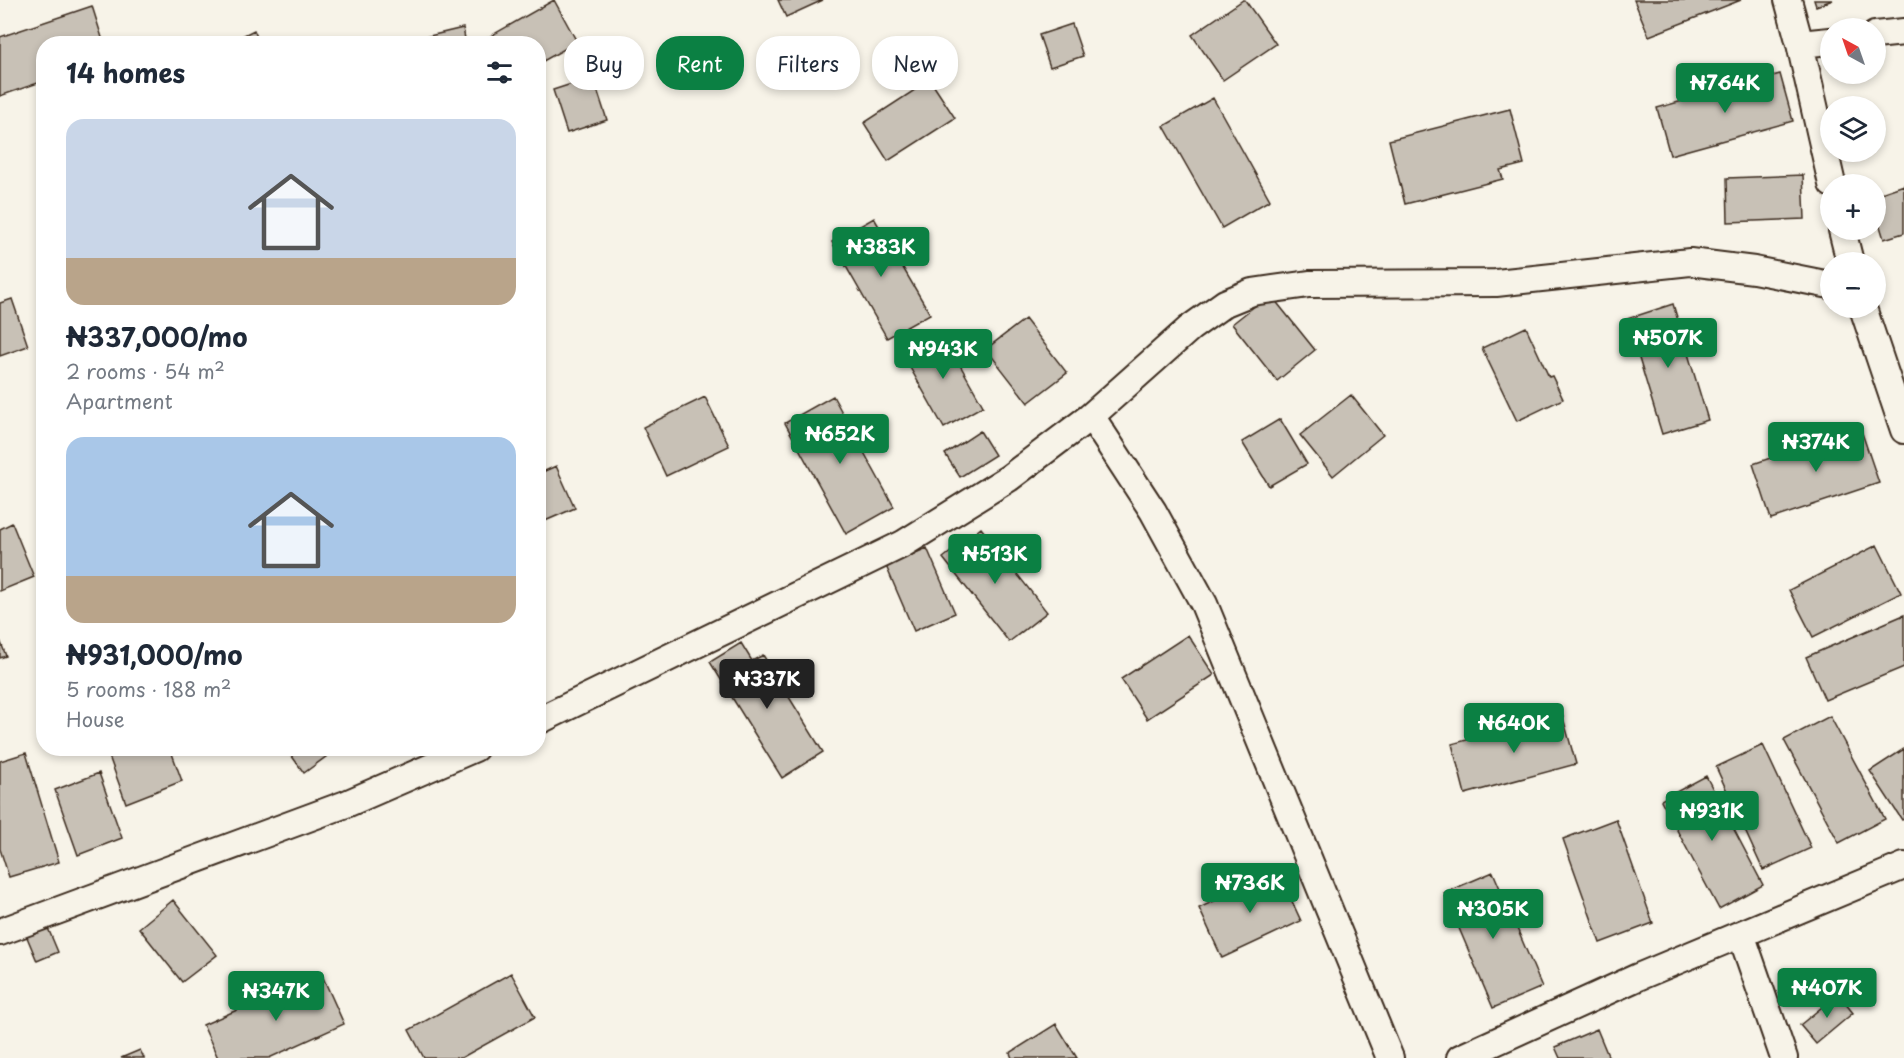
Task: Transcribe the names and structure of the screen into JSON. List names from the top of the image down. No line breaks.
{"north":"top left","page":{"map_buttons":["+","−"],"chip":["Buy","Rent","Filters","New"],"heading":"14 homes","price":["₦764K","₦383K","₦507K","₦943K","₦652K","₦374K","₦513K","₦337K","₦640K","₦931K","₦736K","₦305K","₦407K","₦347K"],"list":[{"name":"₦337,000/mo","note":"2 rooms · 54 m² · Apartment"},{"name":"₦931,000/mo","note":"5 rooms · 188 m² · House"}]}}
